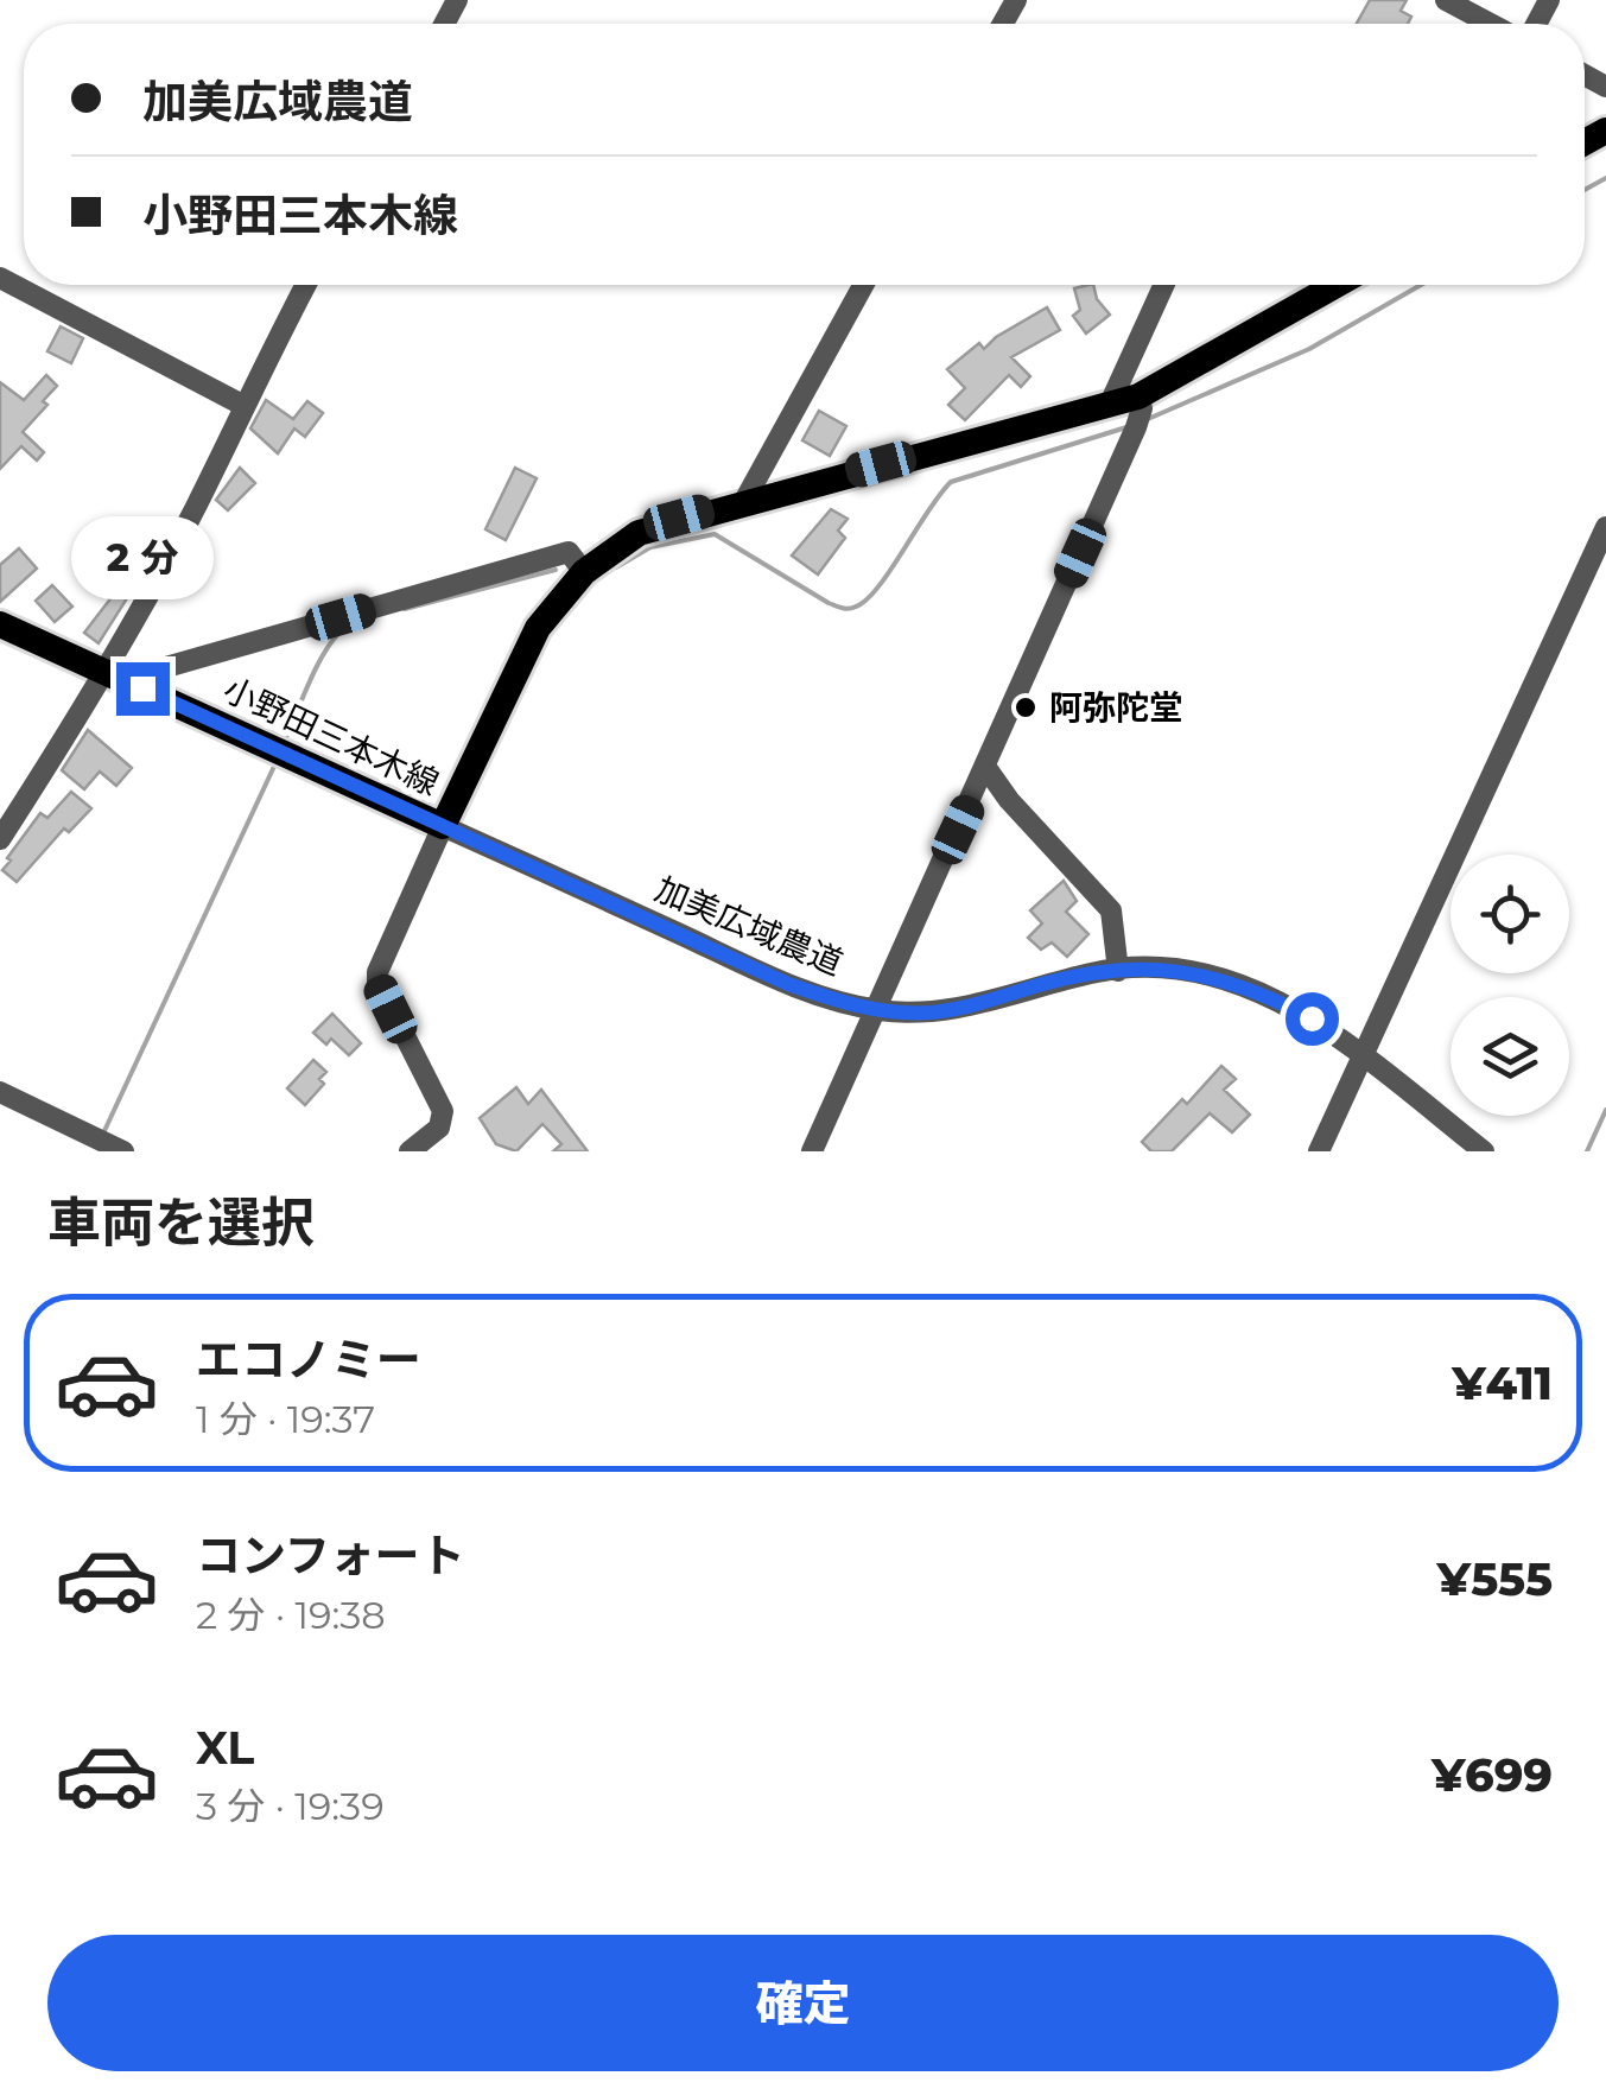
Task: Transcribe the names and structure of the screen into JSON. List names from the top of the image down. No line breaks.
{"streets":{"main road":["小野田三本木線"],"street":["加美広域農道"]},"crossings":[["小野田三本木線","加美広域農道"]],"places":["阿弥陀堂"],"page":{"banner":["加美広域農道","小野田三本木線"],"bubble":"2 分","heading":"車両を選択","list":[{"name":"エコノミー","note":"1 分 · 19:37","value":"¥411"},{"name":"コンフォート","note":"2 分 · 19:38","value":"¥555"},{"name":"XL","note":"3 分 · 19:39","value":"¥699"}],"buttons":"確定"}}
